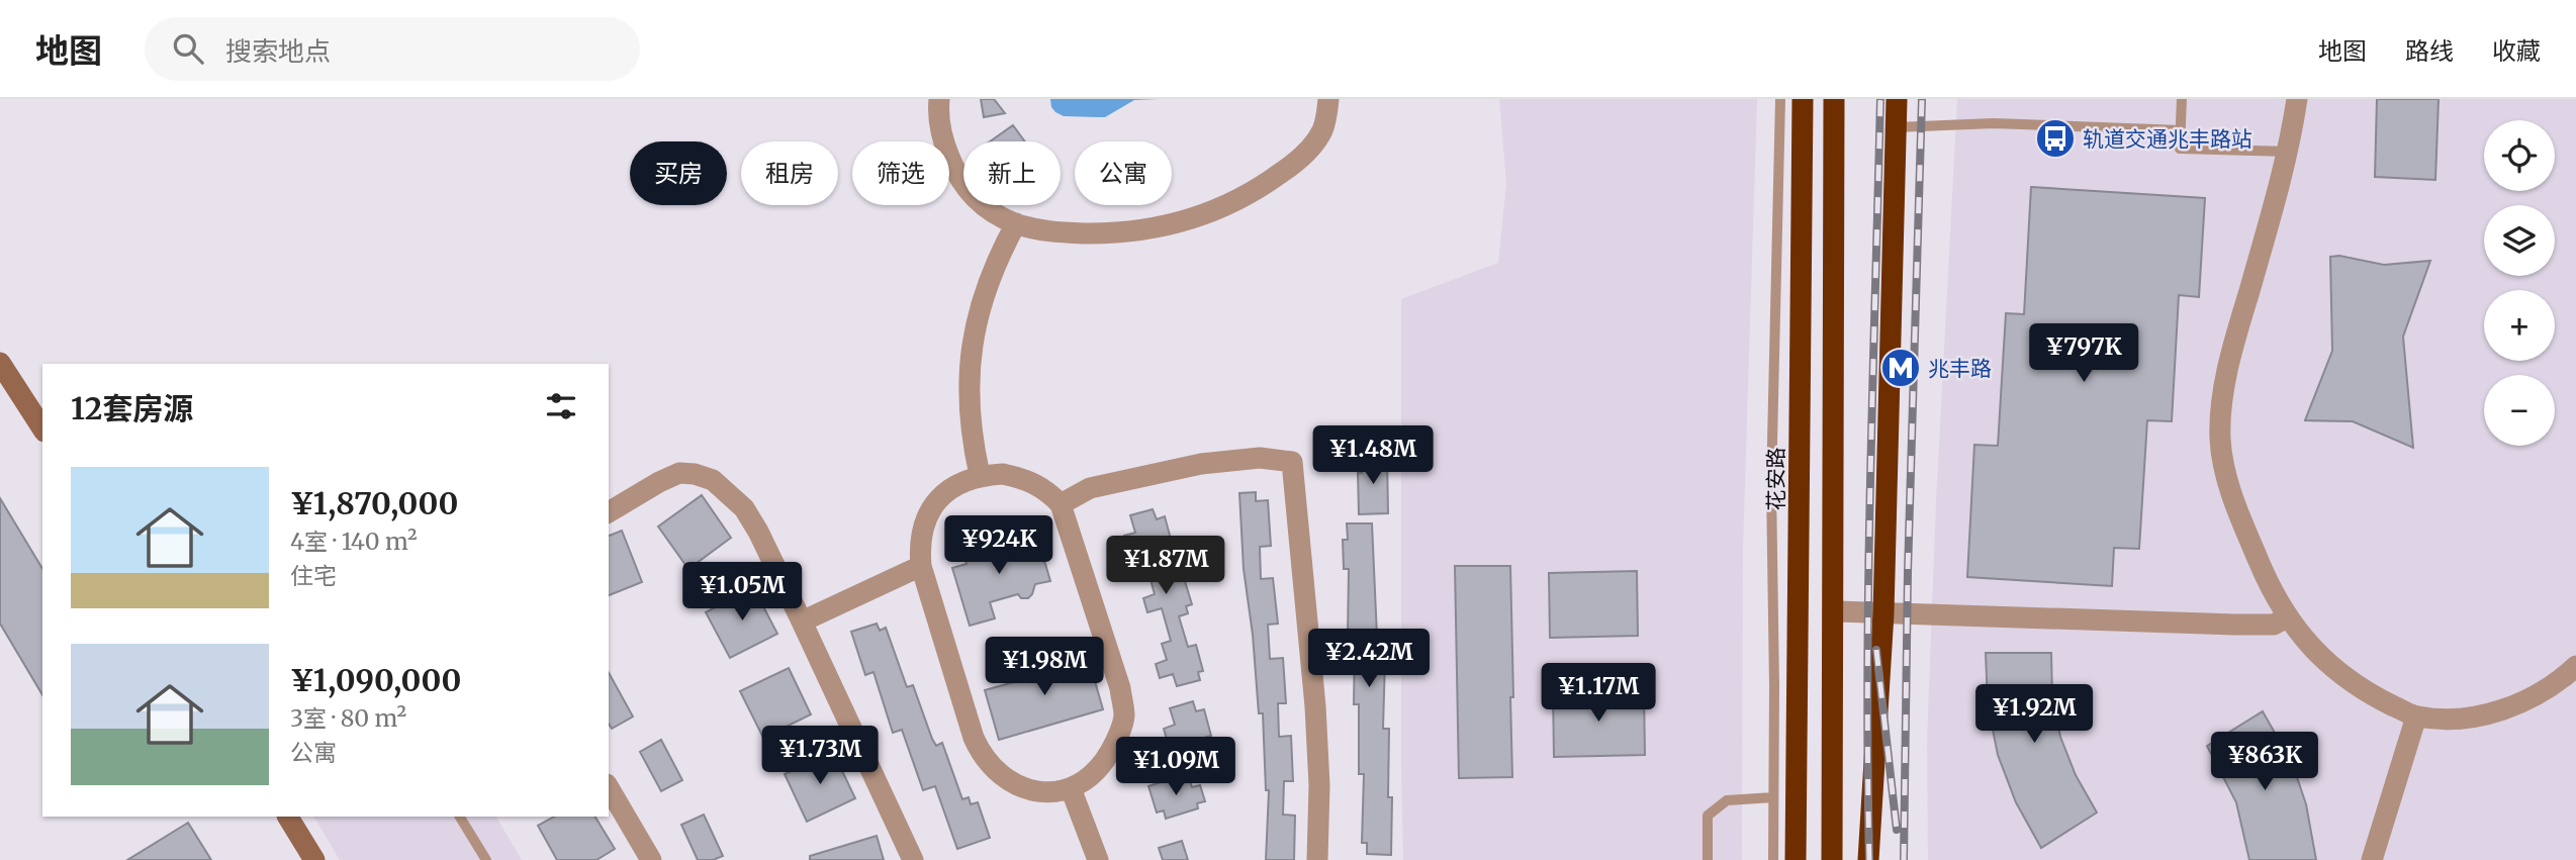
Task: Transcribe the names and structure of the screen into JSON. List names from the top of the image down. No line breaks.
{"streets":{"highway":["花安路"]},"places":{"bus stop":["轨道交通兆丰路站"],"metro station":["兆丰路"]},"page":{"header":"地图","search":"搜索地点","nav":["地图","路线","收藏"],"map_buttons":["+","−"],"chip":["买房","租房","筛选","新上","公寓"],"price":["¥797K","¥1.48M","¥924K","¥1.87M","¥1.05M","¥2.42M","¥1.98M","¥1.17M","¥1.92M","¥1.73M","¥863K","¥1.09M"],"heading":"12套房源","list":[{"name":"¥1,870,000","note":"4室 · 140 m² · 住宅"},{"name":"¥1,090,000","note":"3室 · 80 m² · 公寓"}]}}
